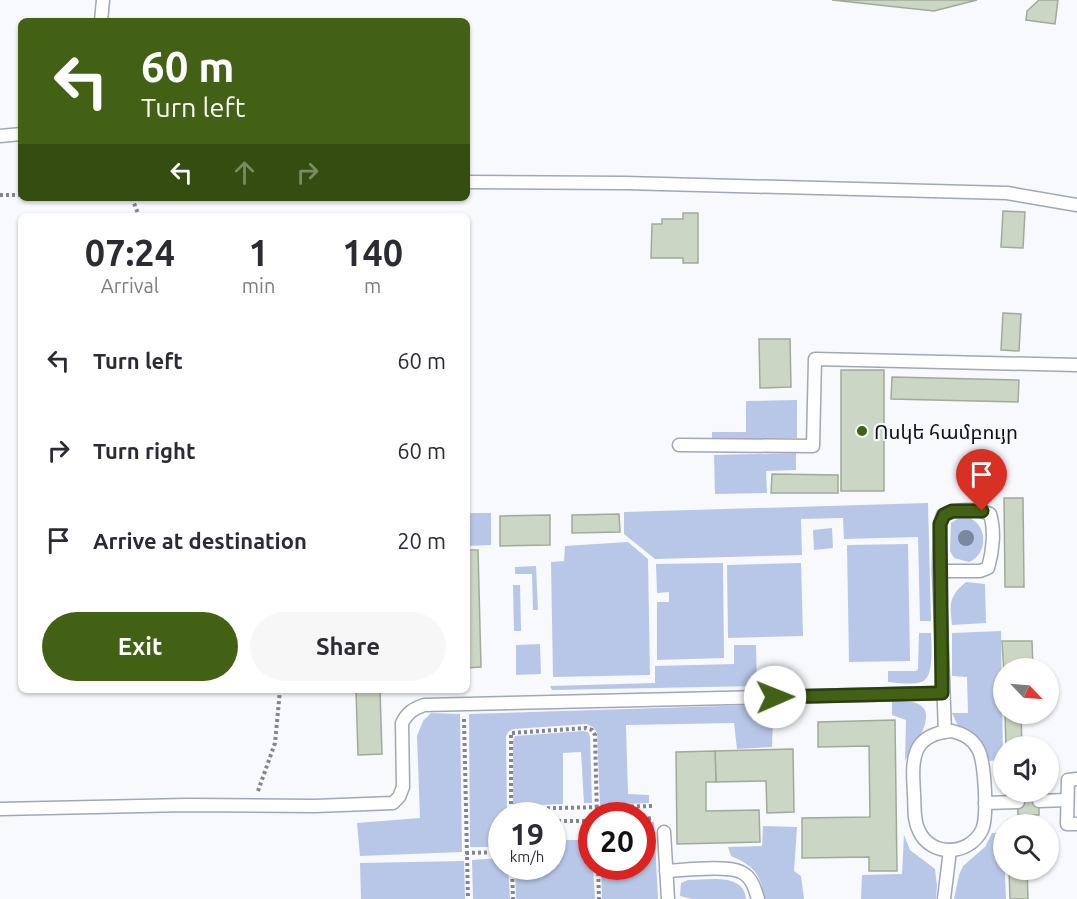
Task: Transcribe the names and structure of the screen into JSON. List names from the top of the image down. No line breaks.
{"places":["Ոսկե համբույր"],"north":"bottom right","page":{"turn":["60 m","Turn left"],"eta":["07:24","Arrival","1","min","140","m"],"list":[{"name":"Turn left","value":"60 m"},{"name":"Turn right","value":"60 m"},{"name":"Arrive at destination","value":"20 m"}],"buttons":["Exit","Share"],"speed":"19 km/h","limit":"20"}}
